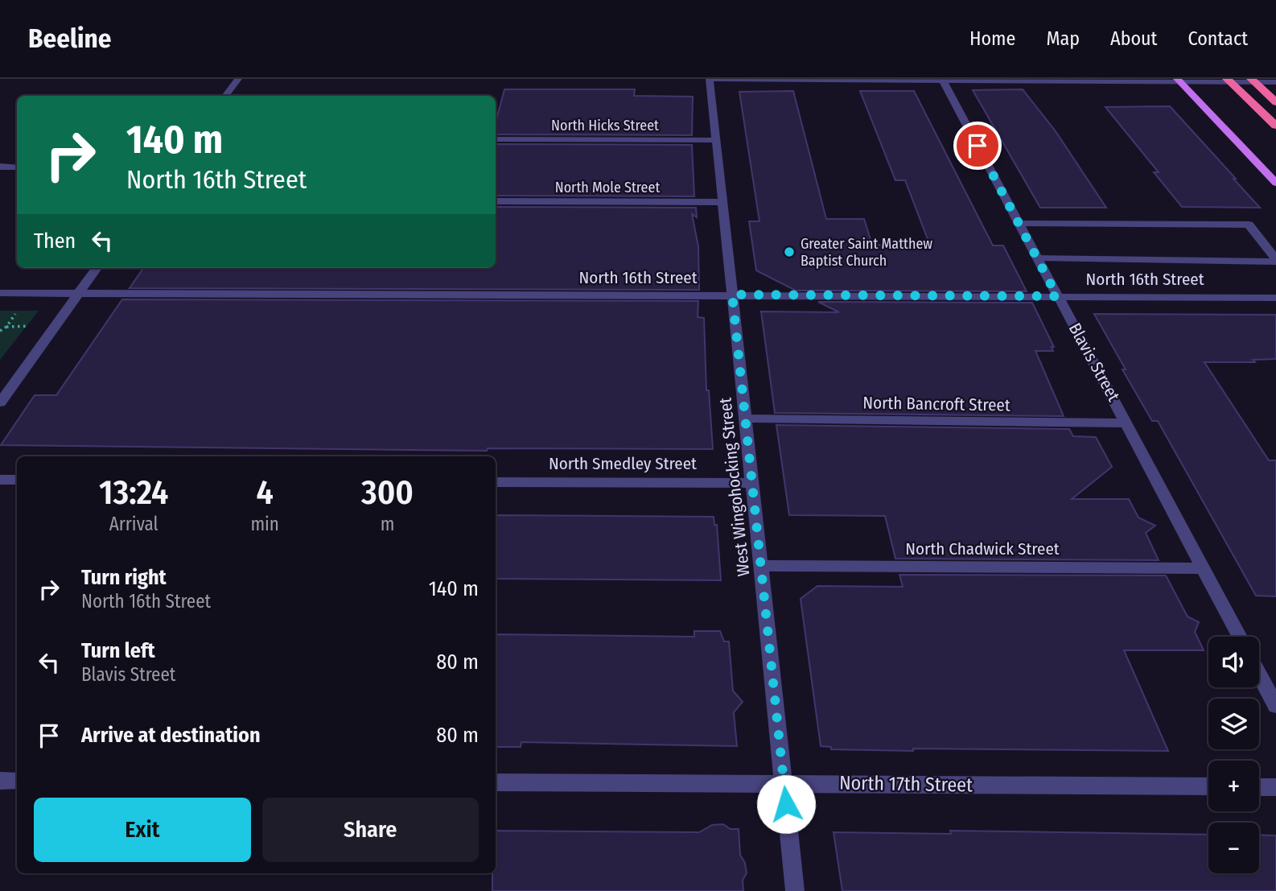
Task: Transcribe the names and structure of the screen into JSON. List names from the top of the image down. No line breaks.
{"streets":{"street":["North Hicks Street","North Mole Street","North 16th Street","Blavis Street","North Bancroft Street","North Smedley Street","West Wingohocking Street","North Chadwick Street","North 17th Street"]},"crossings":[["North Hicks Street","West Wingohocking Street"],["North Mole Street","West Wingohocking Street"],["North 16th Street","Blavis Street"],["North 16th Street","West Wingohocking Street"],["Blavis Street","North Bancroft Street"],["Blavis Street","North Chadwick Street"],["North Bancroft Street","West Wingohocking Street"],["North Smedley Street","West Wingohocking Street"],["West Wingohocking Street","North Chadwick Street"],["West Wingohocking Street","North 17th Street"]],"places":["Greater Saint Matthew Baptist Church"],"page":{"header":"Beeline","nav":["Home","Map","About","Contact"],"turn":["140 m","North 16th Street"],"then":"Then","eta":["13:24","Arrival","4","min","300","m"],"list":[{"name":"Turn right","note":"North 16th Street","value":"140 m"},{"name":"Turn left","note":"Blavis Street","value":"80 m"},{"name":"Arrive at destination","value":"80 m"}],"map_buttons":["+","−"],"buttons":["Exit","Share"]}}
